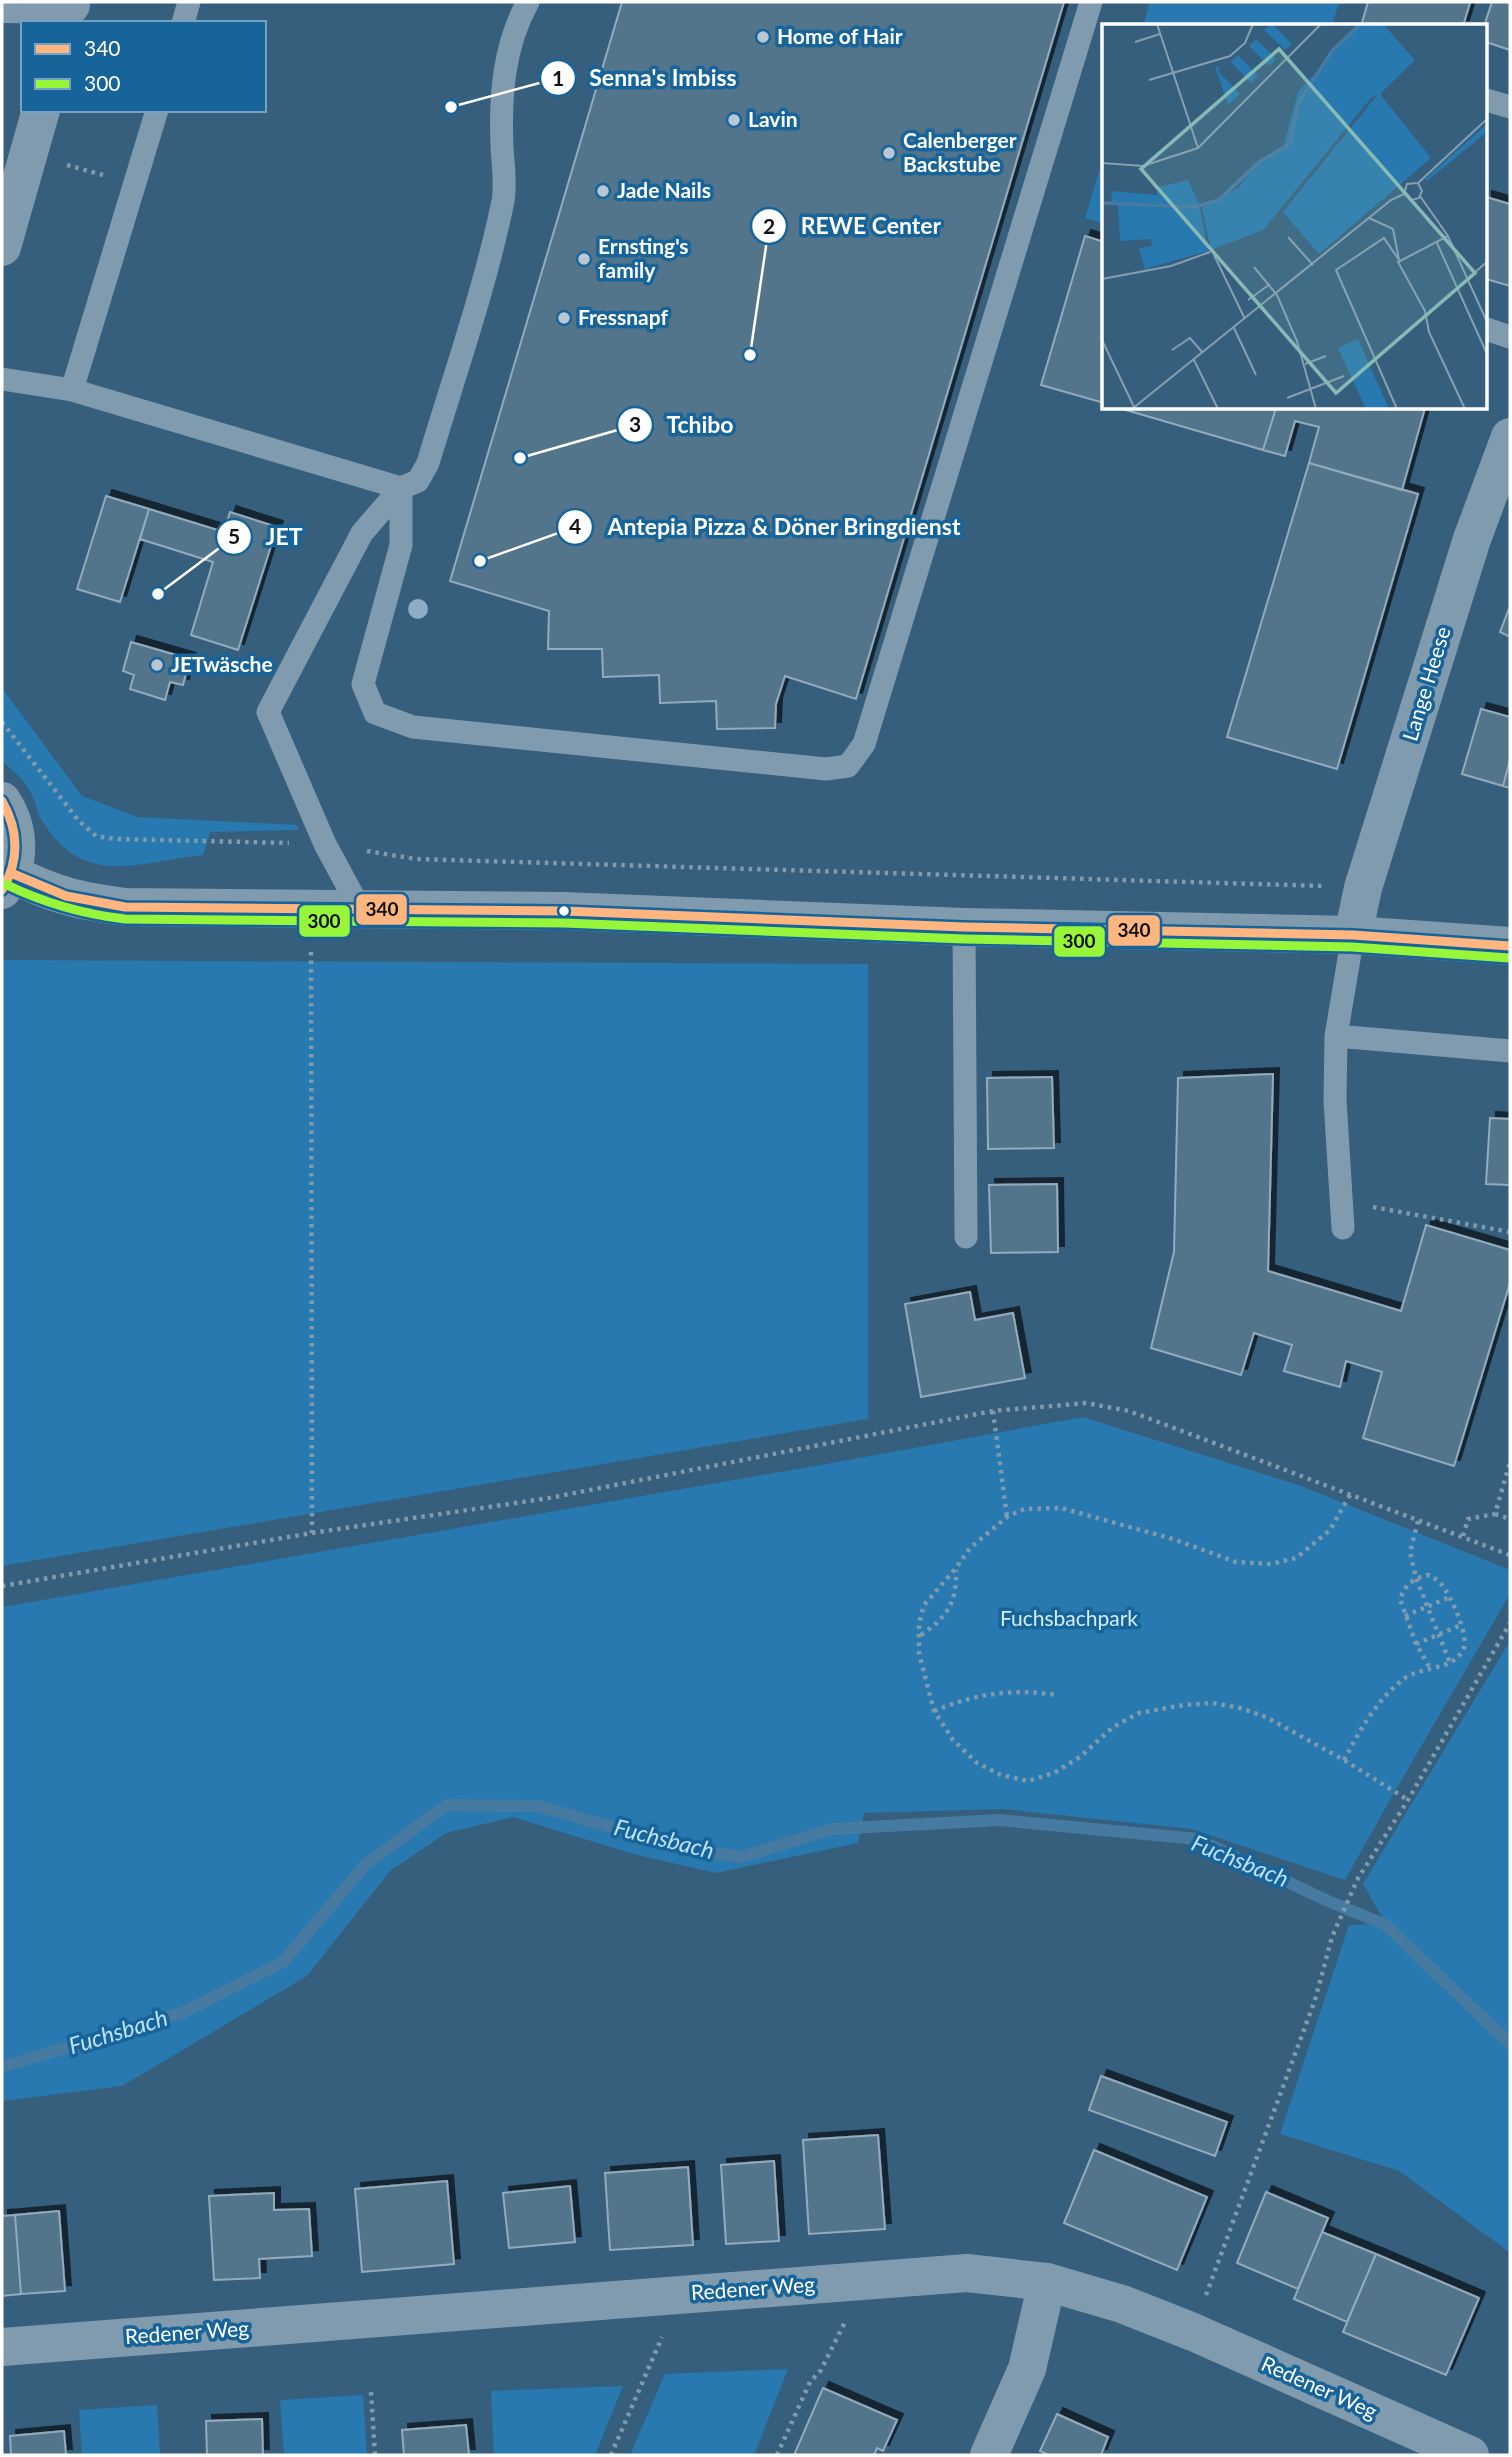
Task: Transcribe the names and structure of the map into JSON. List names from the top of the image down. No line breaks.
{"streets":{"street":["Lange Heese","Redener Weg"]},"water":["Fuchsbach"],"parks":["Fuchsbachpark"],"places":["Home of Hair","Senna's Imbiss","Lavin","Calenberger Backstube","Jade Nails","Ernsting's family","Fressnapf","REWE Center","Tchibo","Antepia Pizza & Döner Bringdienst","JET","JETwäsche"],"lines":["transit line 340","transit line 300"],"legend":["340","300"]}
